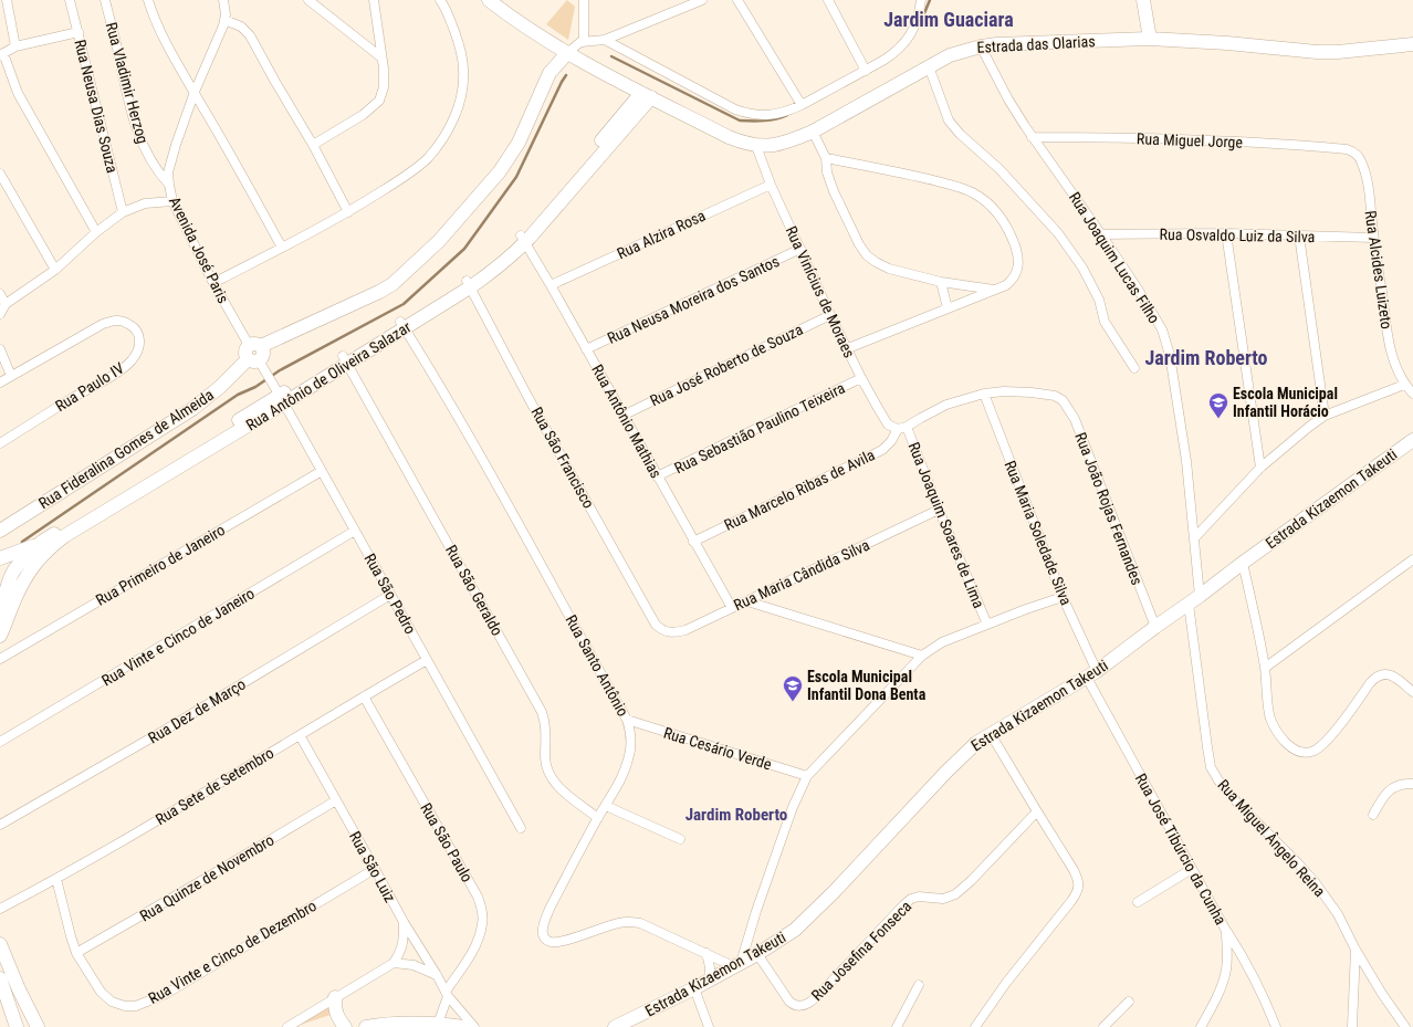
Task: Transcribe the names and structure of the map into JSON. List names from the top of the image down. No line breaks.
{"streets":{"street":["Estrada das Olarias","Rua Vladimir Herzog","Rua Neusa Dias Souza","Rua Miguel Jorge","Rua Alzira Rosa","Rua Osvaldo Luiz da Silva","Avenida José Paris","Rua Joaquim Lucas Filho","Rua Alcides Luizeto","Rua Vinícius de Moraes","Rua Neusa Moreira dos Santos","Rua José Roberto de Souza","Rua Antônio de Oliveira Salazar","Rua Paulo IV","Rua Antônio Mathias","Rua Sebastião Paulino Teixeira","Rua Fideralina Gomes de Almeida","Rua São Francisco","Rua Marcelo Ribas de Avila","Estrada Kizaemon Takeuti","Rua João Rojas Fernandes","Rua Joaquim Soares de Lima","Rua Maria Soledade Silva","Rua Primeiro de Janeiro","Rua Maria Cândida Silva","Rua São Geraldo","Rua São Pedro","Rua Vinte e Cinco de Janeiro","Rua Santo Antônio","Rua Dez de Março","Rua Cesário Verde","Rua Sete de Setembro","Rua Miguel Ângelo Reina","Rua São Paulo","Rua José Tibúrcio da Cunha","Rua São Luiz","Rua Quinze de Novembro","Rua Josefina Fonseca","Rua Vinte e Cinco de Dezembro"]},"crossings":[["Estrada das Olarias","Rua Joaquim Lucas Filho"],["Estrada das Olarias","Rua Vinícius de Moraes"],["Estrada das Olarias","Rua Antônio de Oliveira Salazar"],["Rua Vladimir Herzog","Avenida José Paris"],["Rua Miguel Jorge","Rua Joaquim Lucas Filho"],["Rua Miguel Jorge","Rua Alcides Luizeto"],["Rua Alzira Rosa","Rua Vinícius de Moraes"],["Rua Alzira Rosa","Rua Antônio Mathias"],["Rua Osvaldo Luiz da Silva","Rua Joaquim Lucas Filho"],["Rua Osvaldo Luiz da Silva","Rua Alcides Luizeto"],["Rua Joaquim Lucas Filho","Estrada Kizaemon Takeuti"],["Rua Joaquim Lucas Filho","Rua Miguel Ângelo Reina"],["Rua Vinícius de Moraes","Rua Neusa Moreira dos Santos"],["Rua Vinícius de Moraes","Rua José Roberto de Souza"],["Rua Vinícius de Moraes","Rua Sebastião Paulino Teixeira"],["Rua Vinícius de Moraes","Rua Marcelo Ribas de Avila"],["Rua Neusa Moreira dos Santos","Rua Antônio Mathias"],["Rua José Roberto de Souza","Rua Antônio Mathias"],["Rua Antônio de Oliveira Salazar","Rua Antônio Mathias"],["Rua Antônio de Oliveira Salazar","Rua São Francisco"],["Rua Antônio de Oliveira Salazar","Rua São Geraldo"],["Rua Antônio de Oliveira Salazar","Rua São Pedro"],["Rua Antônio de Oliveira Salazar","Rua Santo Antônio"],["Rua Antônio Mathias","Rua Sebastião Paulino Teixeira"],["Rua Antônio Mathias","Rua Marcelo Ribas de Avila"],["Rua Antônio Mathias","Rua Maria Cândida Silva"],["Rua Fideralina Gomes de Almeida","Rua São Pedro"],["Rua São Francisco","Rua Maria Cândida Silva"],["Estrada Kizaemon Takeuti","Rua João Rojas Fernandes"],["Estrada Kizaemon Takeuti","Rua Maria Soledade Silva"],["Estrada Kizaemon Takeuti","Rua Santo Antônio"],["Estrada Kizaemon Takeuti","Rua Miguel Ângelo Reina"],["Estrada Kizaemon Takeuti","Rua José Tibúrcio da Cunha"],["Estrada Kizaemon Takeuti","Rua Josefina Fonseca"],["Rua João Rojas Fernandes","Rua Maria Soledade Silva"],["Rua Joaquim Soares de Lima","Rua Maria Cândida Silva"],["Rua Maria Soledade Silva","Rua José Tibúrcio da Cunha"],["Rua Primeiro de Janeiro","Rua São Pedro"],["Rua São Geraldo","Rua Santo Antônio"],["Rua São Pedro","Rua Vinte e Cinco de Janeiro"],["Rua São Pedro","Rua Dez de Março"],["Rua São Pedro","Rua Sete de Setembro"],["Rua Santo Antônio","Rua Cesário Verde"],["Rua Sete de Setembro","Rua São Paulo"],["Rua Sete de Setembro","Rua São Luiz"],["Rua Sete de Setembro","Rua Vinte e Cinco de Dezembro"],["Rua São Paulo","Rua São Luiz"],["Rua São Luiz","Rua Quinze de Novembro"],["Rua São Luiz","Rua Vinte e Cinco de Dezembro"],["Rua Quinze de Novembro","Rua Vinte e Cinco de Dezembro"]],"districts":["Jardim Guaciara","Jardim Roberto","Jardim Roberto"],"places":{"school or university":["Escola Municipal Infantil Horácio","Escola Municipal Infantil Dona Benta"]}}
